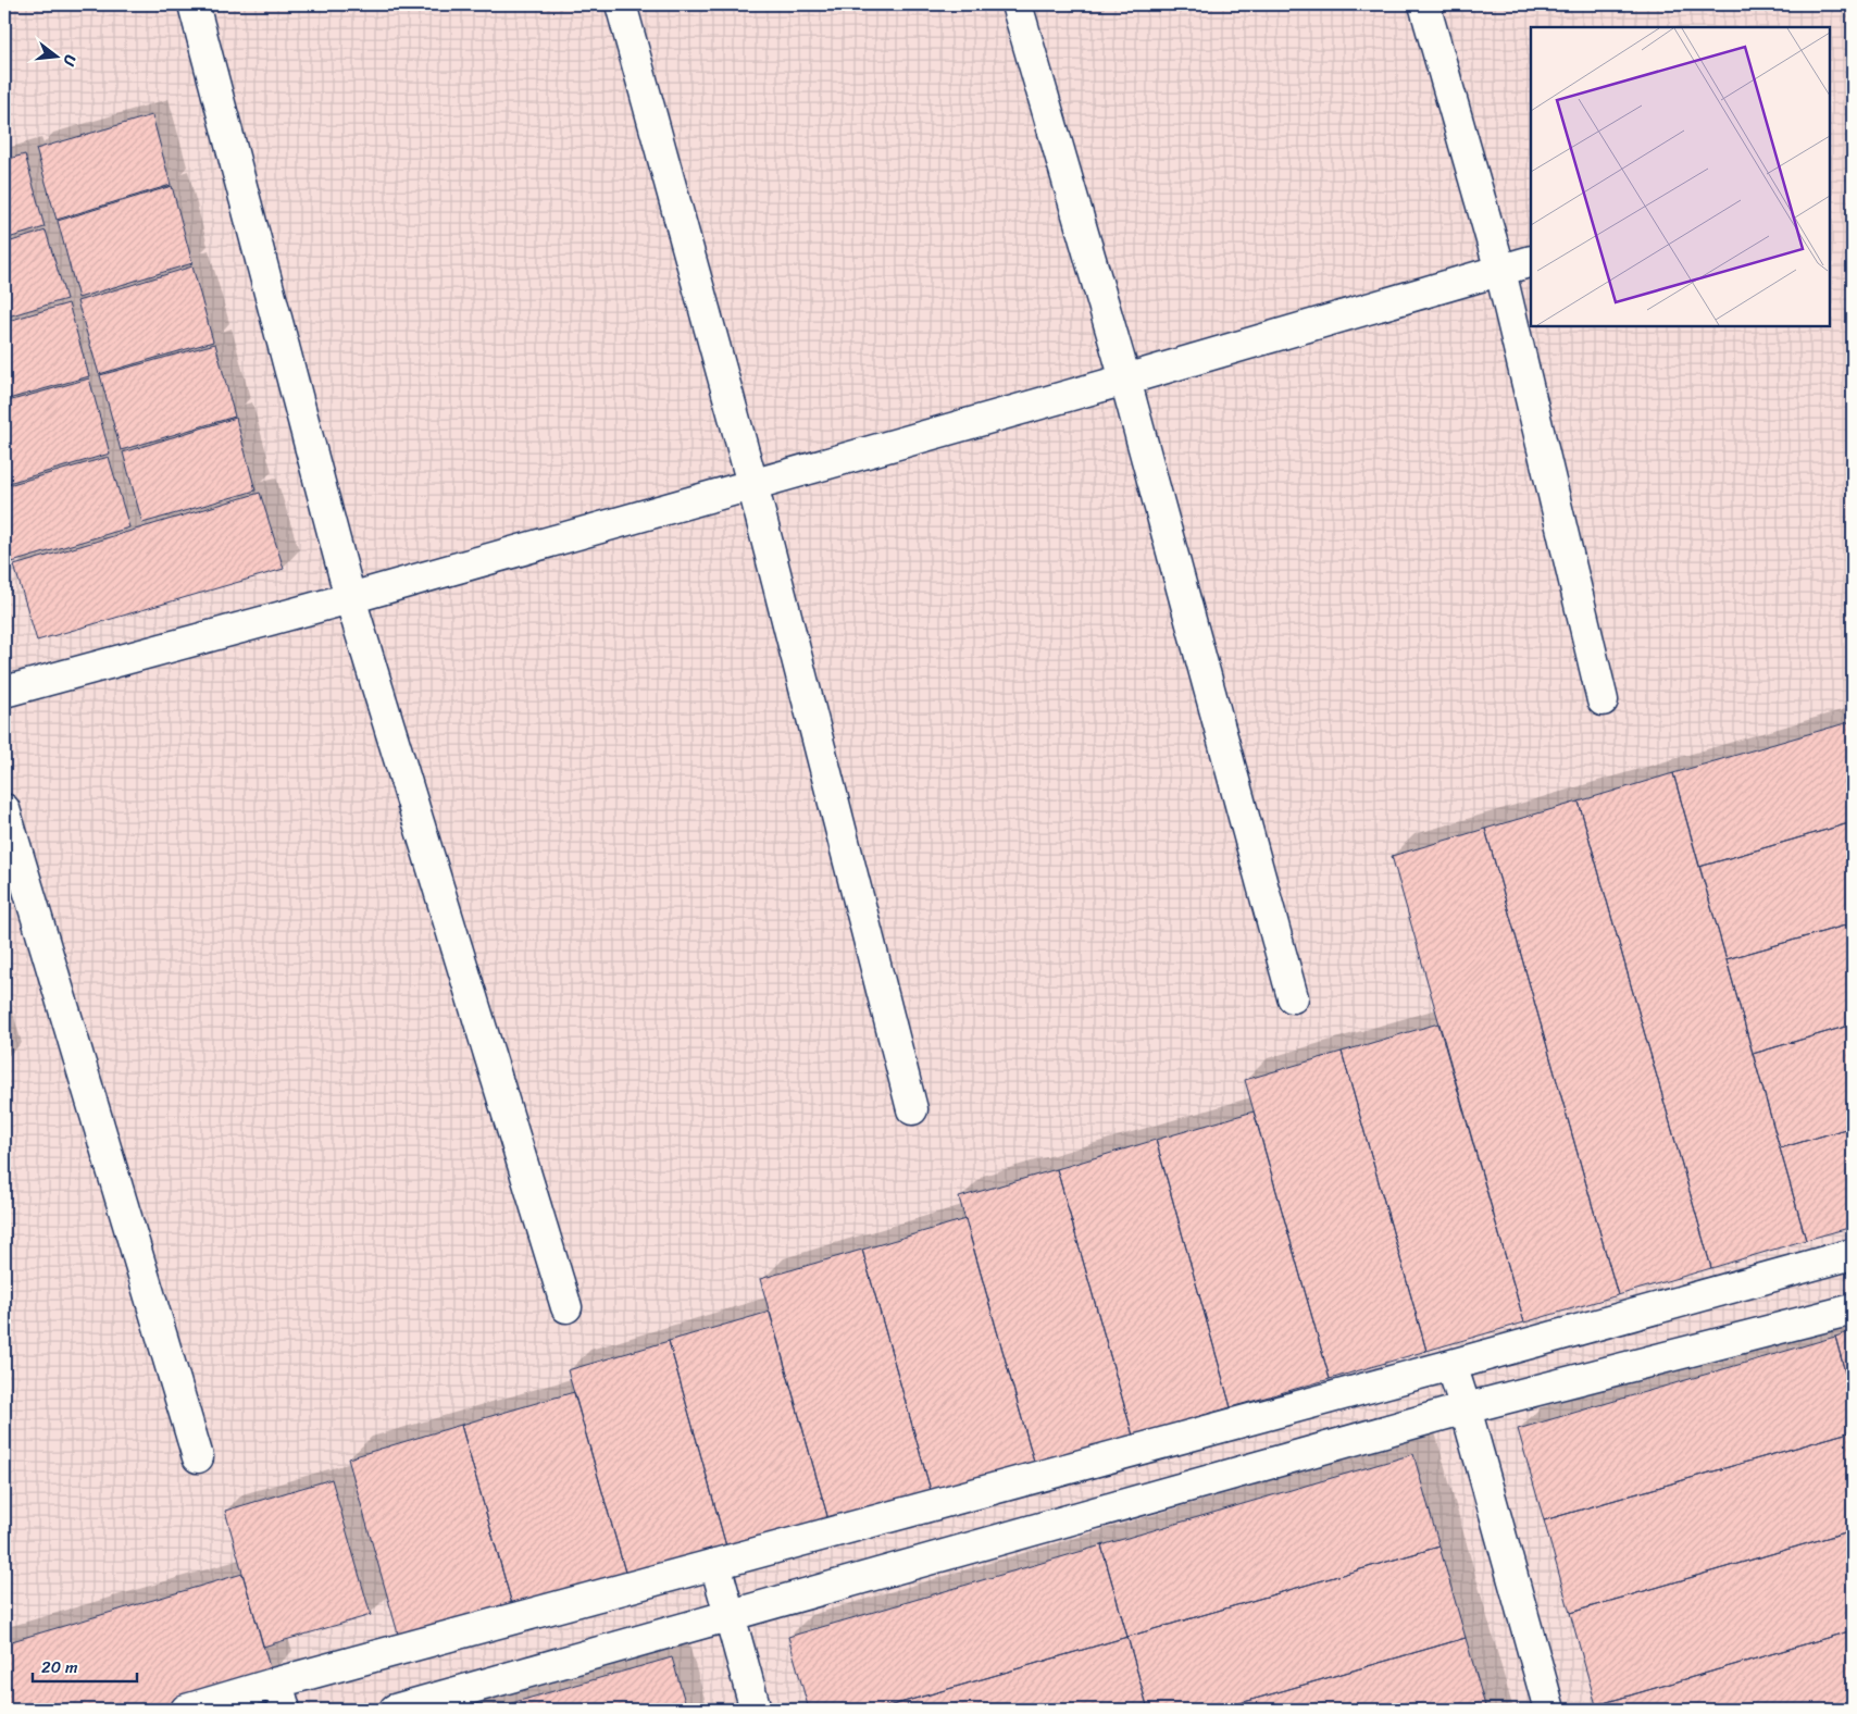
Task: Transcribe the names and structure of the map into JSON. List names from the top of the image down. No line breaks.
{"scale_bar":"20 m","north":"right"}
